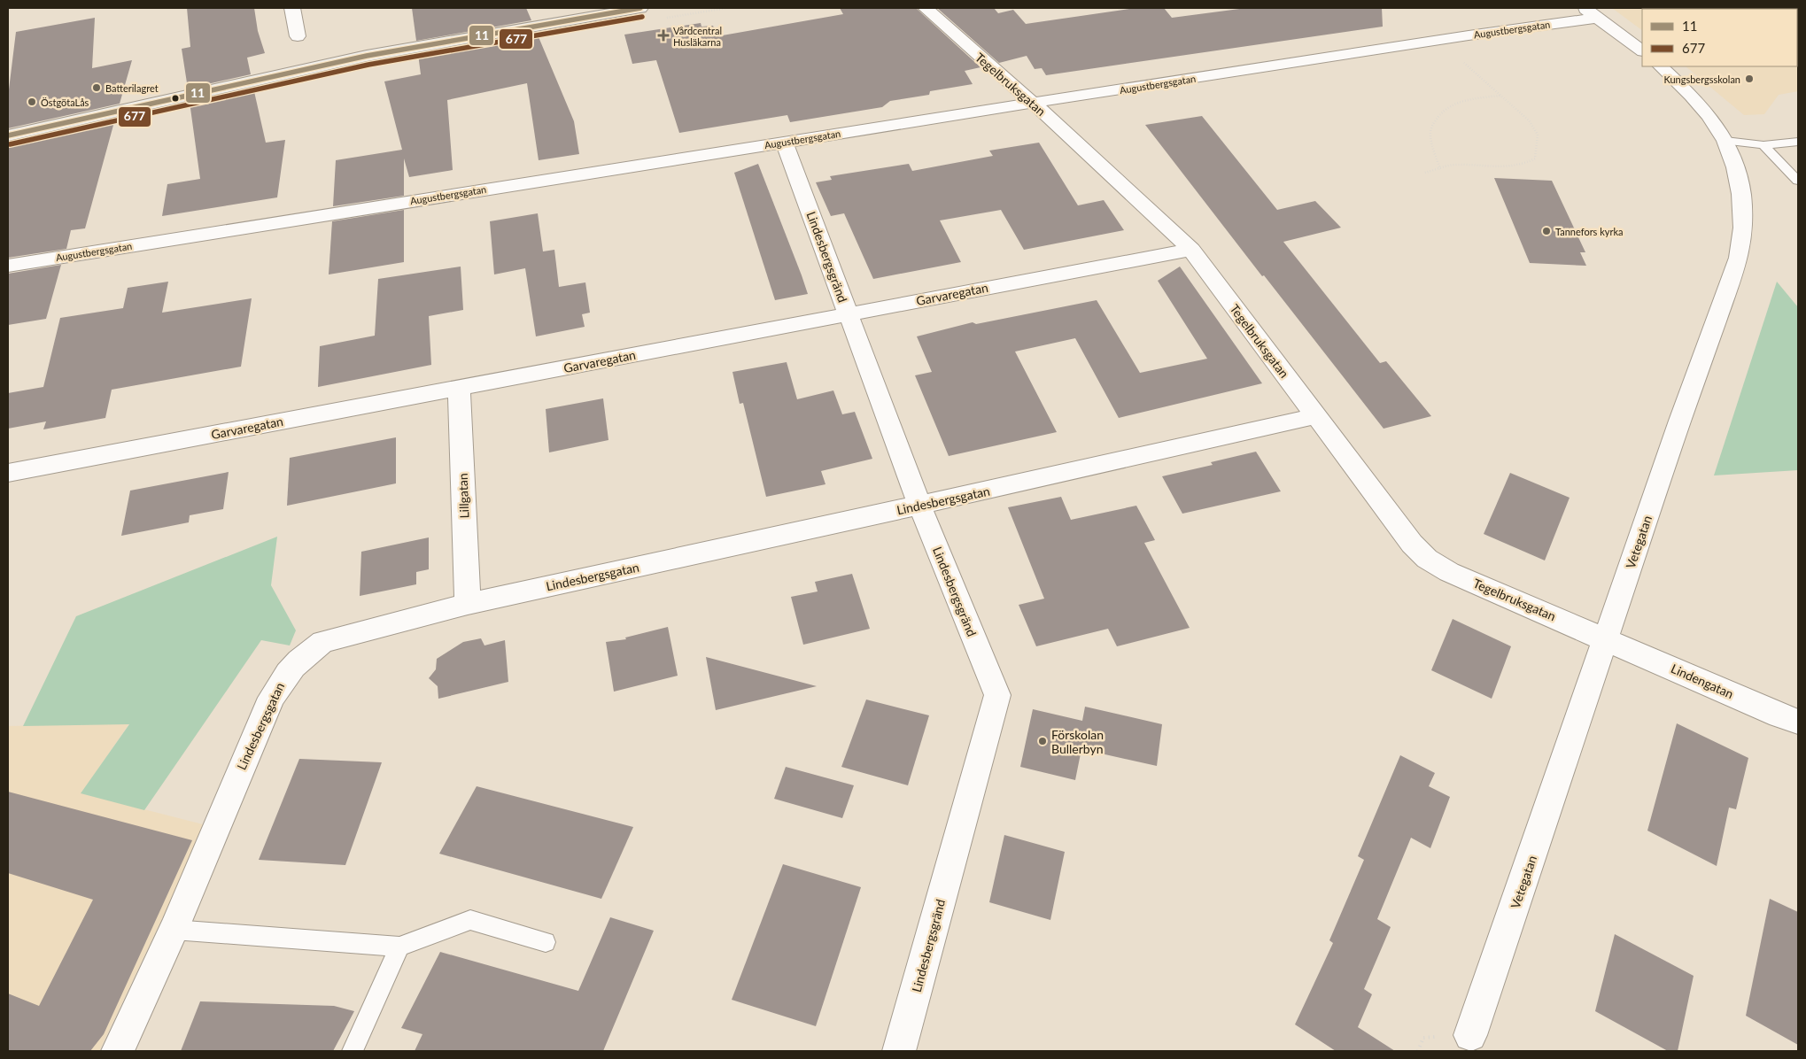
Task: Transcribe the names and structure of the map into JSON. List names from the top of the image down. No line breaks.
{"streets":{"street":["Augustbergsgatan","Tegelbruksgatan","Lindesbergsgränd","Garvaregatan","Lillgatan","Lindesbergsgatan","Vetegatan","Lindengatan"]},"crossings":[["Augustbergsgatan","Tegelbruksgatan"],["Augustbergsgatan","Lindesbergsgränd"],["Tegelbruksgatan","Garvaregatan"],["Tegelbruksgatan","Lindesbergsgatan"],["Tegelbruksgatan","Vetegatan"],["Tegelbruksgatan","Lindengatan"],["Lindesbergsgränd","Garvaregatan"],["Lindesbergsgränd","Lindesbergsgatan"],["Garvaregatan","Lillgatan"],["Lillgatan","Lindesbergsgatan"],["Vetegatan","Lindengatan"]],"places":{"health":["Vårdcentral Husläkarna"],"other":["Kungsbergsskolan","Batterilagret","ÖstgötaLås","Tannefors kyrka","Förskolan Bullerbyn"]},"lines":["transit line 11","transit line 677"],"legend":["11","677"]}
